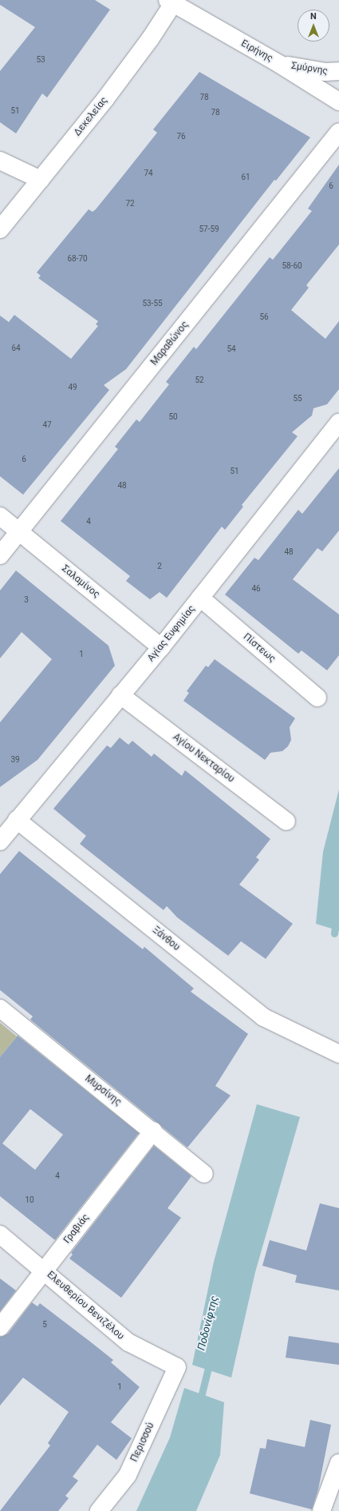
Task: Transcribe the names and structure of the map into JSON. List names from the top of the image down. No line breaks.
{"streets":{"street":["Ειρήνης","Σμύρνης","Δεκελείας","Μαραθώνος","Σαλαμίνος","Αγίας Ευφημίας","Πίστεως","Αγίου Νεκταρίου","Ξάνθου","Μυρσίνης","Γραβιάς","Ελευθερίου Βενιζέλου","Περισσού"]},"crossings":[["Ειρήνης","Σμύρνης"],["Ειρήνης","Δεκελείας"],["Μαραθώνος","Σαλαμίνος"],["Σαλαμίνος","Αγίας Ευφημίας"],["Αγίας Ευφημίας","Πίστεως"],["Αγίας Ευφημίας","Αγίου Νεκταρίου"],["Αγίας Ευφημίας","Ξάνθου"],["Μυρσίνης","Γραβιάς"],["Γραβιάς","Ελευθερίου Βενιζέλου"],["Ελευθερίου Βενιζέλου","Περισσού"]],"water":["Ποδονίφτης"],"house_numbers":["53","78","51","78","76","74","61","6","72","57-59","68-70","58-60","53-55","56","64","54","52","49","55","50","47","6","51","48","4","48","2","46","3","1","39","4","10","5","1"],"north":"top"}
